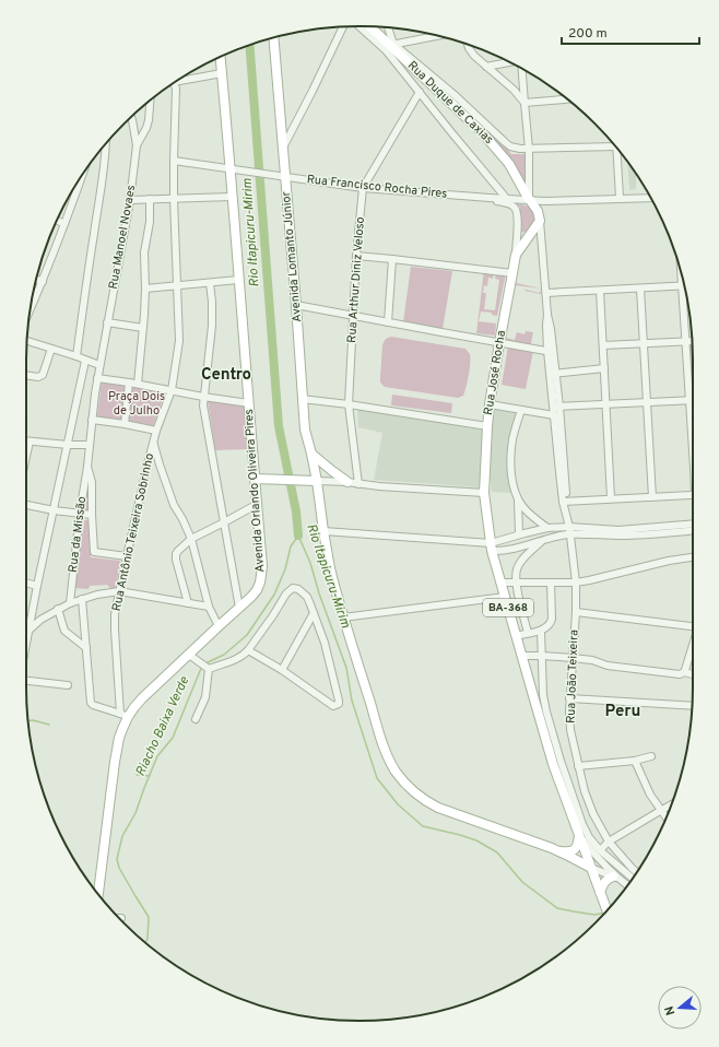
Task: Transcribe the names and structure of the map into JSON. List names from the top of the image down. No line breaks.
{"streets":{"main road":["Rua Duque de Caxias","Avenida Lomanto Júnior","Rua José Rocha","Avenida Orlando Oliveira Pires","BA-368"],"street":["Rua Francisco Rocha Pires","Rua Manoel Novaes","Rua Arthur Diniz Veloso","Rua Antônio Teixeira Sobrinho","Rua da Missão","Rua João Teixeira"]},"crossings":[["Rua Duque de Caxias","Rua Francisco Rocha Pires"],["Rua Duque de Caxias","Rua Arthur Diniz Veloso"],["Rua Francisco Rocha Pires","Avenida Lomanto Júnior"],["Rua Francisco Rocha Pires","Rua Arthur Diniz Veloso"],["Rua Francisco Rocha Pires","Avenida Orlando Oliveira Pires"],["Rua José Rocha","BA-368"],["Avenida Orlando Oliveira Pires","Rua Antônio Teixeira Sobrinho"],["Rua Antônio Teixeira Sobrinho","Rua da Missão"]],"districts":["Centro","Peru"],"water":["Rio Itapicuru-Mirim","Riacho Baixa Verde"],"parks":["Praça Dois de Julho"],"scale_bar":"200 m","north":"left"}
